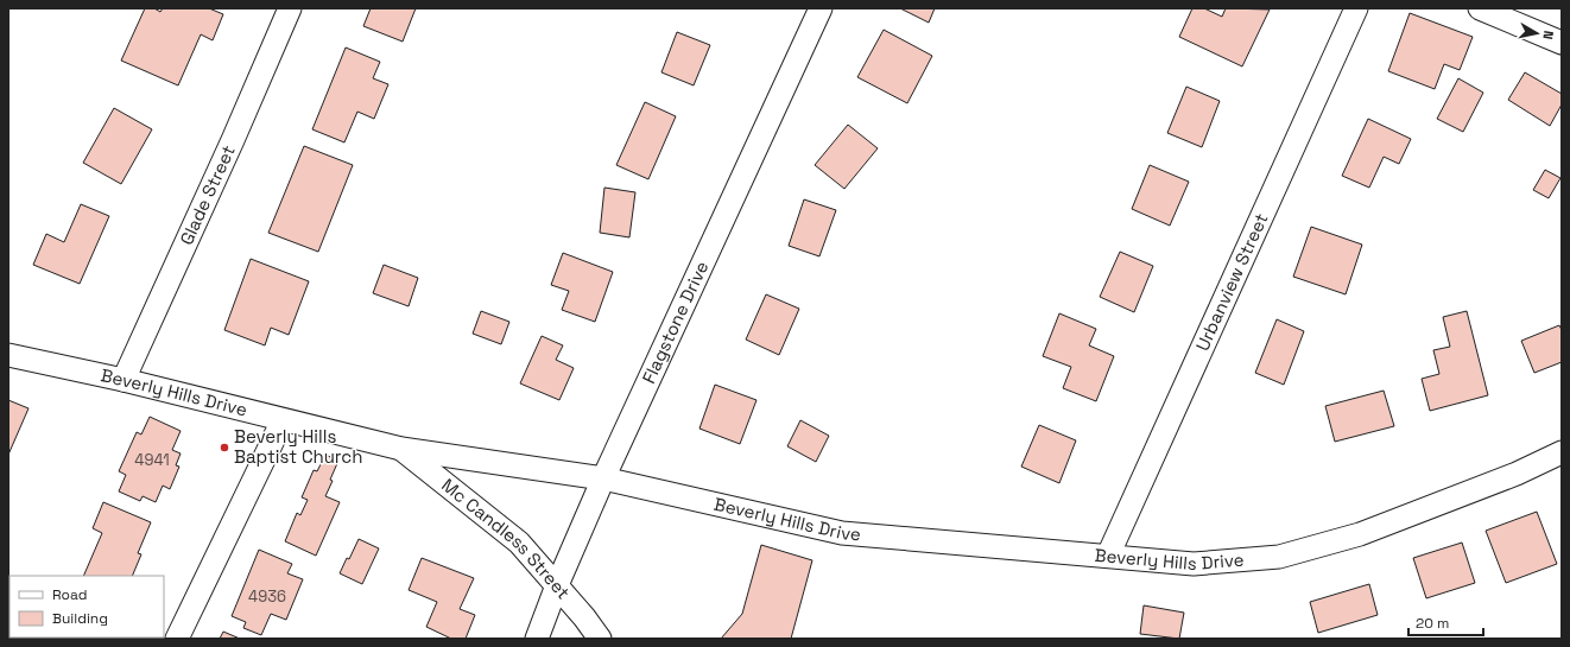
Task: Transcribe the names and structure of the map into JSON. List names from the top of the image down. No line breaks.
{"streets":{"street":["Glade Street","Urbanview Street","Flagstone Drive","Beverly Hills Drive","Mc Candless Street"]},"crossings":[["Glade Street","Beverly Hills Drive"],["Urbanview Street","Beverly Hills Drive"],["Flagstone Drive","Beverly Hills Drive"],["Flagstone Drive","Mc Candless Street"],["Beverly Hills Drive","Mc Candless Street"]],"places":["Beverly Hills Baptist Church"],"house_numbers":["4941","4936"],"legend":["Road","Building"],"scale_bar":"20 m","north":"right"}
